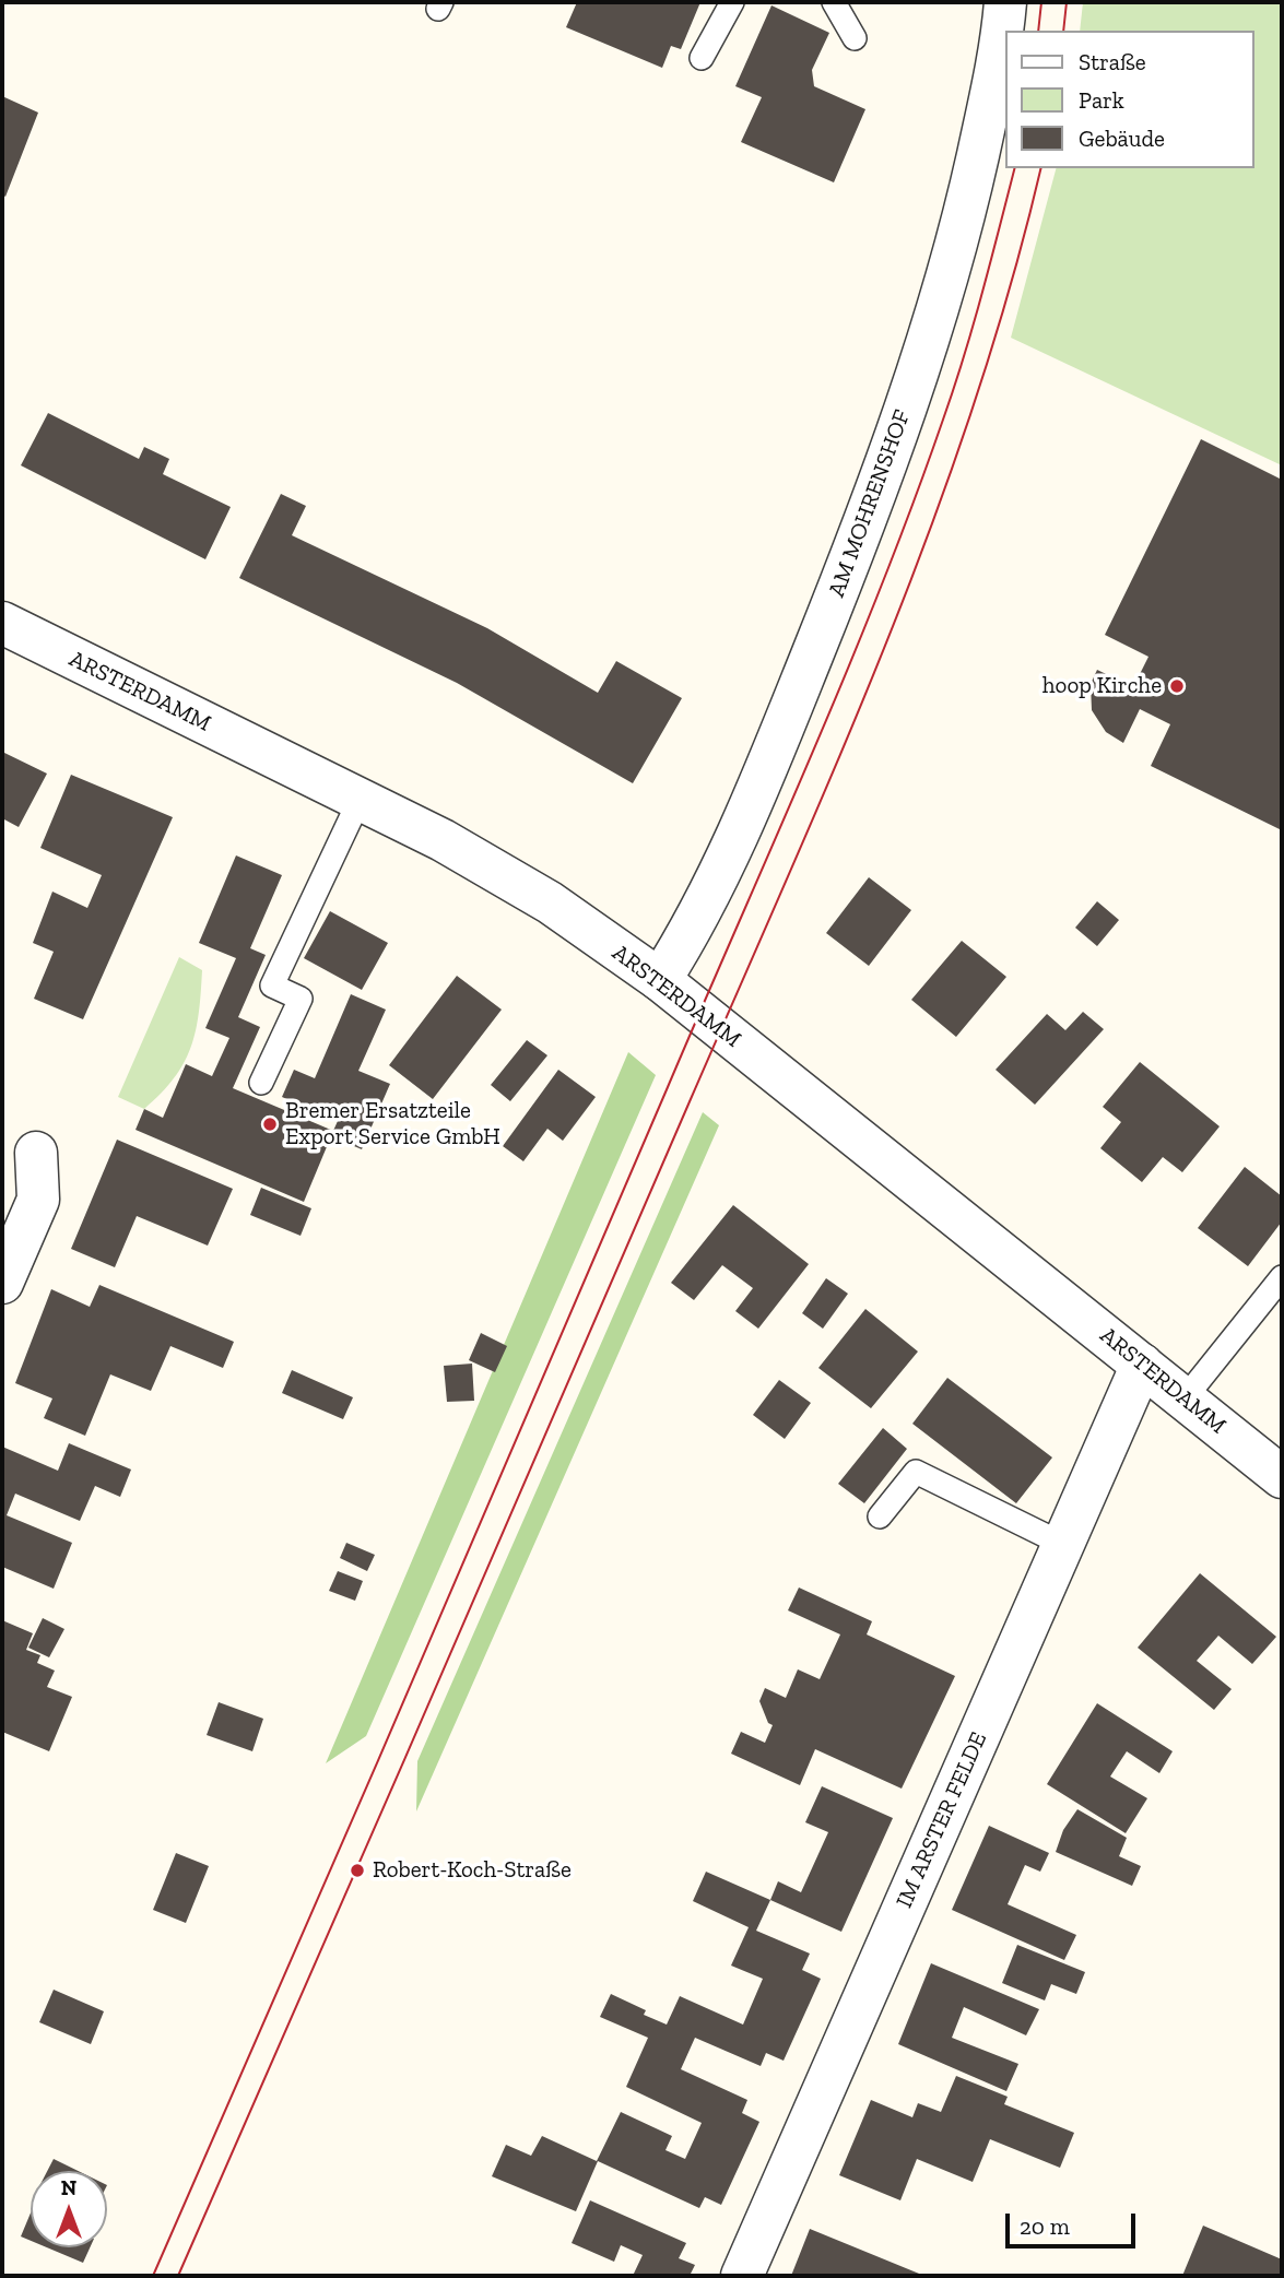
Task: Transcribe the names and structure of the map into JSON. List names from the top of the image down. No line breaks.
{"streets":{"street":["AM MOHRENSHOF","ARSTERDAMM","IM ARSTER FELDE"]},"crossings":[["AM MOHRENSHOF","ARSTERDAMM"],["ARSTERDAMM","IM ARSTER FELDE"]],"places":["hoop Kirche","Bremer Ersatzteile Export Service GmbH","Robert-Koch-Straße"],"legend":["Straße","Park","Gebäude"],"scale_bar":"20 m","north":"top"}
